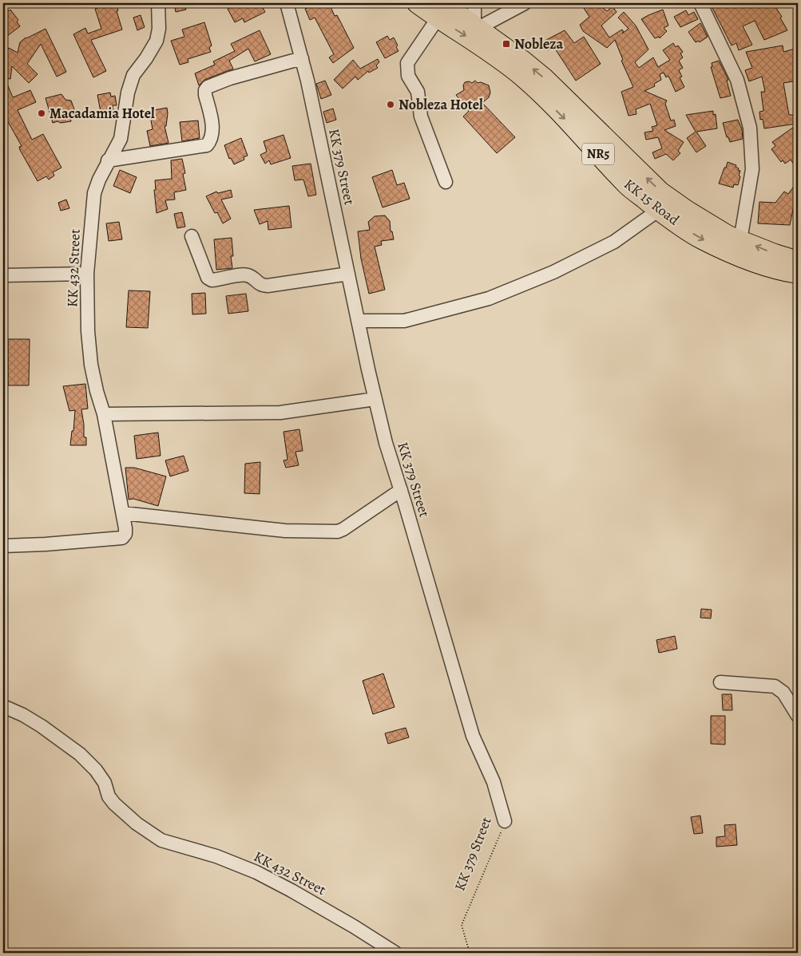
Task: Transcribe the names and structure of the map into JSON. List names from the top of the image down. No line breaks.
{"streets":{"highway":["NR5","KK 15 Road"],"street":["KK 379 Street","KK 432 Street"]},"places":{"transit":["Nobleza"],"other":["Nobleza Hotel","Macadamia Hotel"]}}
